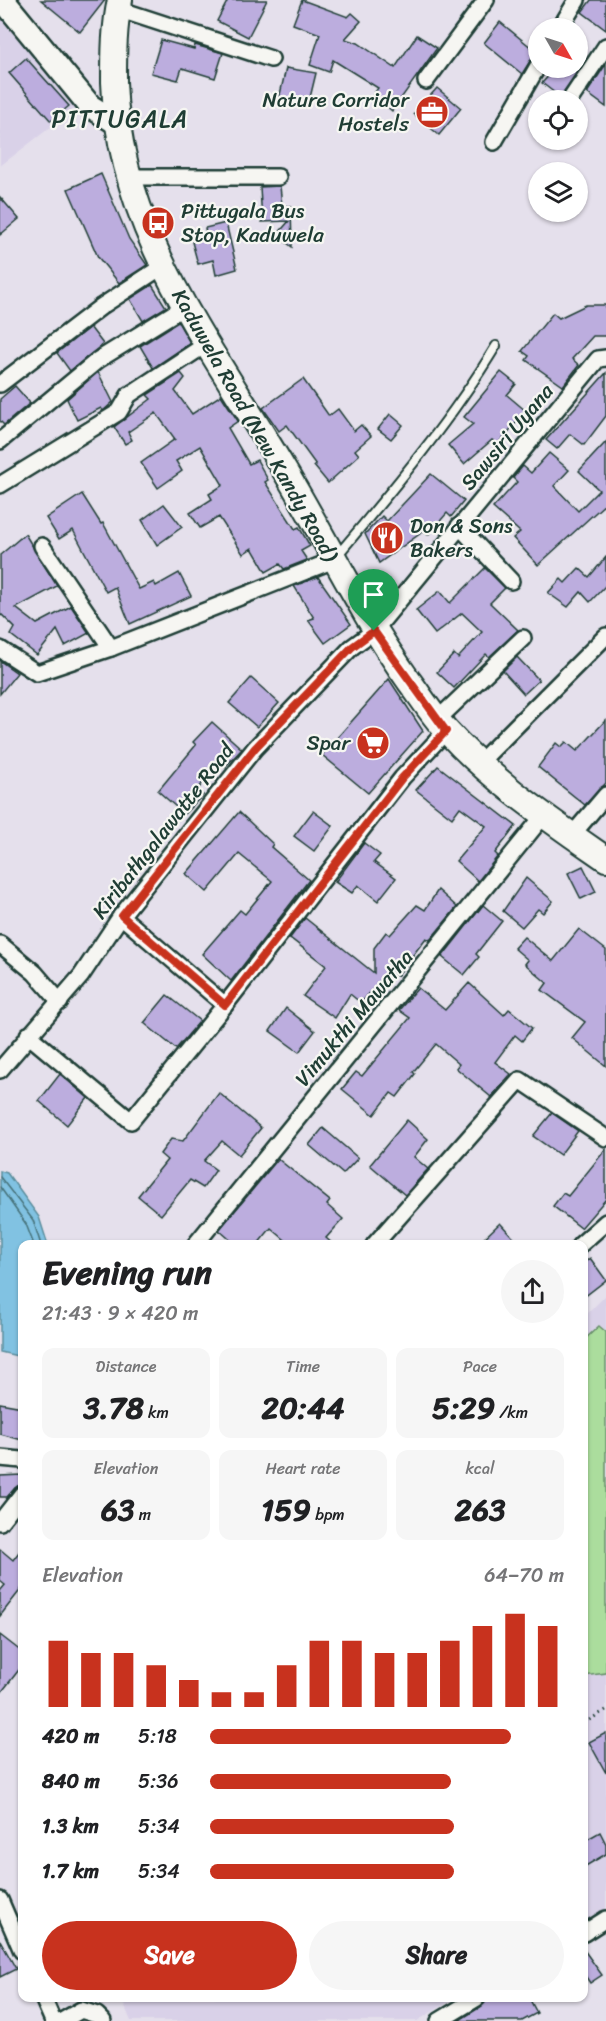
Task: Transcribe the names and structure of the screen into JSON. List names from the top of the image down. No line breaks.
{"streets":{"main road":["Kaduwela Road (New Kandy Road)"],"street":["Sawsiri Uyana","Kiribathgalawatte Road","Vimukthi Mawatha"]},"crossings":[["Kaduwela Road (New Kandy Road)","Sawsiri Uyana"],["Kaduwela Road (New Kandy Road)","Kiribathgalawatte Road"],["Kaduwela Road (New Kandy Road)","Vimukthi Mawatha"],["Sawsiri Uyana","Kiribathgalawatte Road"]],"districts":["PITTUGALA"],"places":{"office":["Nature Corridor Hostels"],"bus stop":["Pittugala Bus Stop, Kaduwela"],"restaurant":["Don & Sons Bakers"],"supermarket":["Spar"]},"north":"bottom right","page":{"heading":["Evening run","21:43 · 9 × 420 m"],"stats":[["Distance","3.78 km"],["Time","20:44"],["Pace","5:29 /km"],["Elevation","63 m"],["Heart rate","159 bpm"],["kcal","263"]],"chart":["Elevation","64–70 m"],"list":[{"name":"420 m","note":"5:18"},{"name":"840 m","note":"5:36"},{"name":"1.3 km","note":"5:34"},{"name":"1.7 km","note":"5:34"}],"buttons":["Save","Share"]}}
